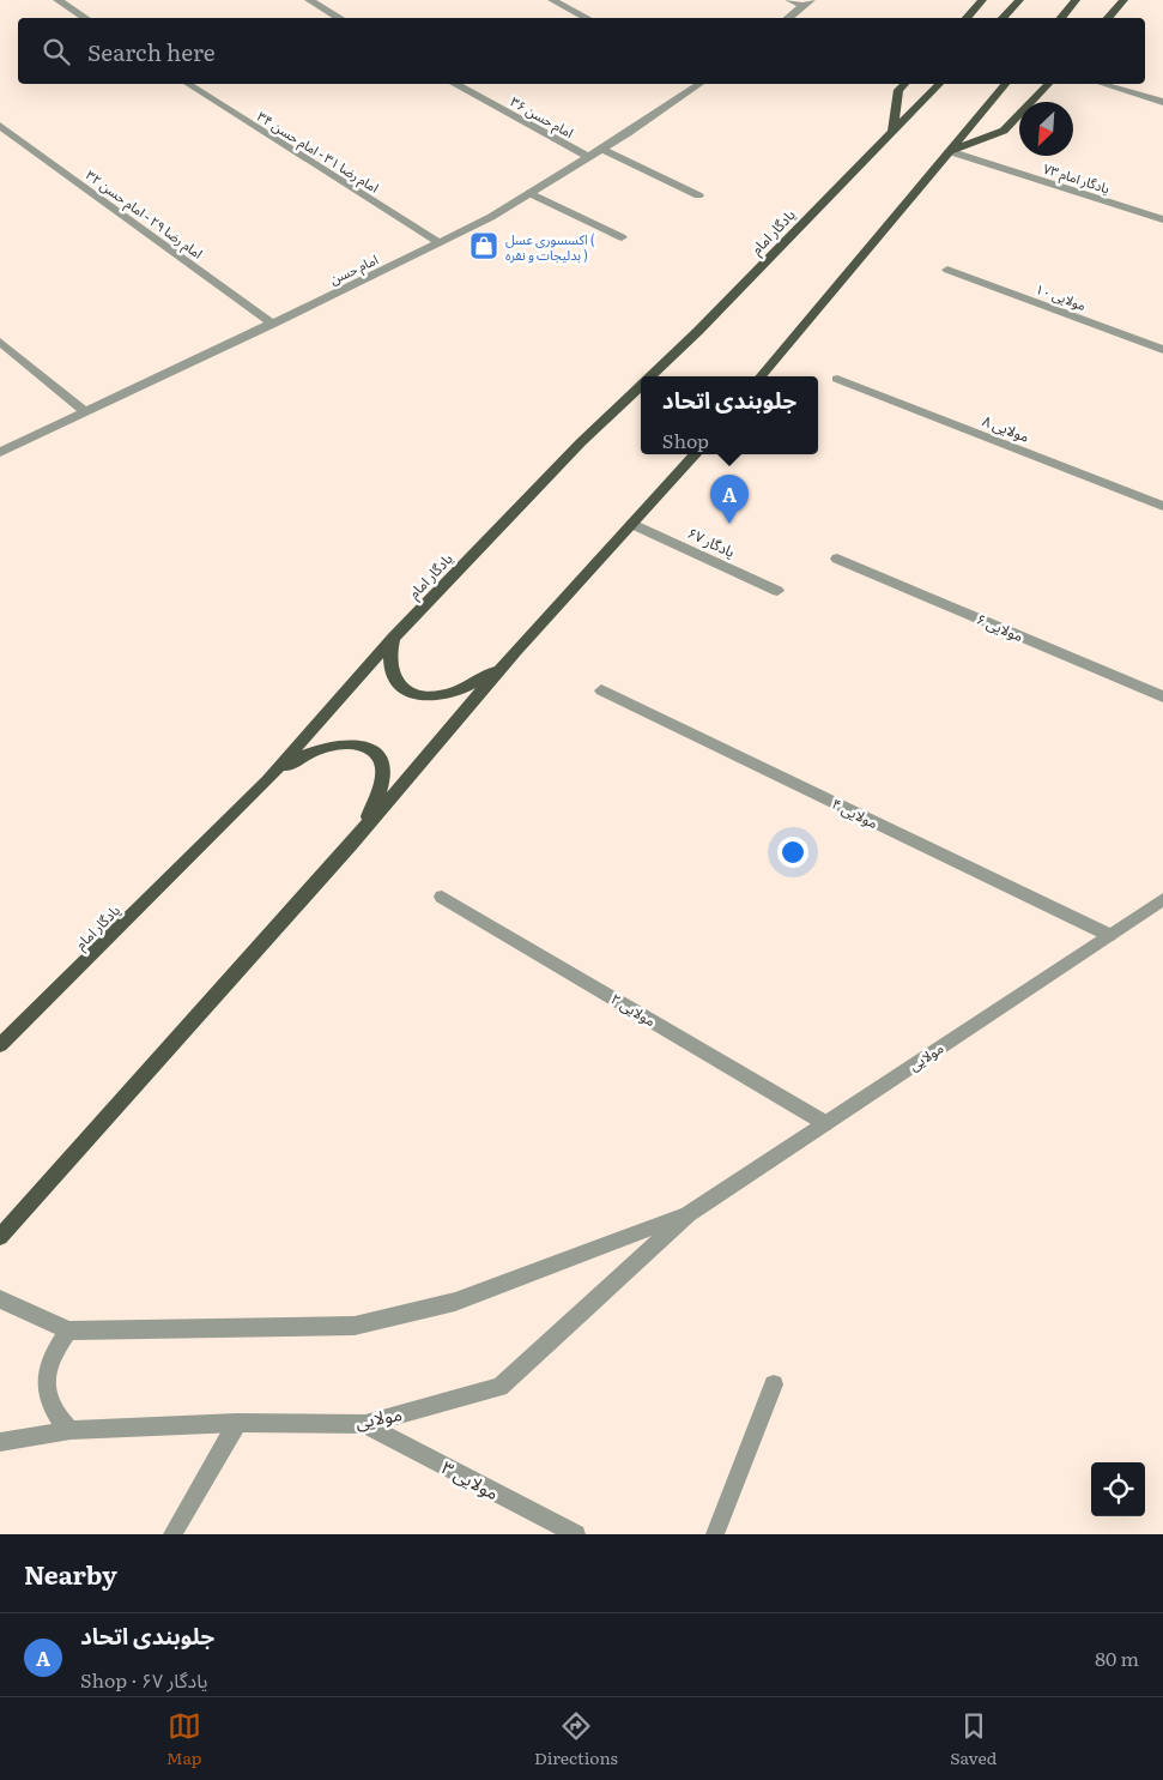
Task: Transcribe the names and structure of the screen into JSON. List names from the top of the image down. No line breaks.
{"streets":{"main road":["یادگار امام"],"street":["امام حسن ۳۶","امام رضا ۳۱ - امام حسن ۳۴","یادگار امام ۷۳","امام رضا ۲۹ - امام حسن ۳۲","امام حسن","مولایی ۱۰","مولایی ۸","یادگار ۶۷","مولایی ۶","مولایی ۴","مولایی ۲","مولایی","مولایی ۳"]},"crossings":[["امام حسن ۳۶","امام حسن"],["امام رضا ۳۱ - امام حسن ۳۴","امام حسن"],["امام رضا ۲۹ - امام حسن ۳۲","امام حسن"],["مولایی ۴","مولایی"],["مولایی ۲","مولایی"],["مولایی","مولایی ۳"]],"places":{"shop":["اکسسوری عسل ( بدلیجات و نقره )"]},"north":"bottom left","page":{"search":"Search here","popup":["جلوبندی اتحاد","Shop"],"pins":"A","heading":"Nearby","list":[{"mark":"A","name":"جلوبندی اتحاد","note":"Shop · یادگار ۶۷","value":"80 m"}],"nav":["Map","Directions","Saved"]}}
